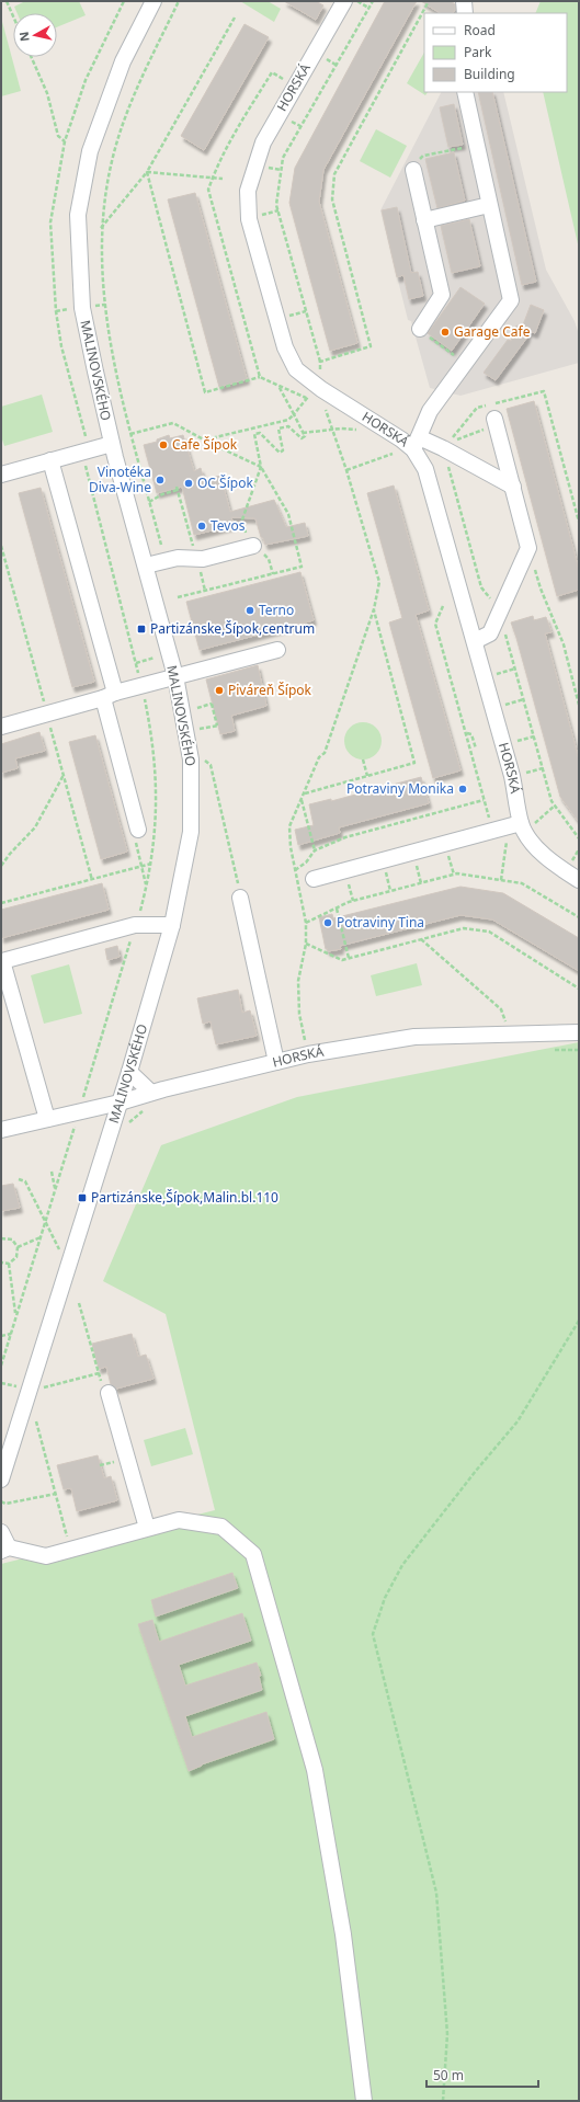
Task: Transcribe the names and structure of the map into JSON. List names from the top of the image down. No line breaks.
{"streets":{"street":["HORSKÁ","MALINOVSKÉHO"]},"crossings":[["HORSKÁ","MALINOVSKÉHO"]],"places":{"other":["Garage Cafe","Cafe Šípok","Vinotéka Diva-Wine","OC Šípok","Tevos","Terno","Piváreň Šípok","Potraviny Monika","Potraviny Tina"],"transit":["Partizánske,Šípok,centrum","Partizánske,Šípok,Malin.bl.110"]},"legend":["Road","Park","Building"],"scale_bar":"50 m","north":"left"}
